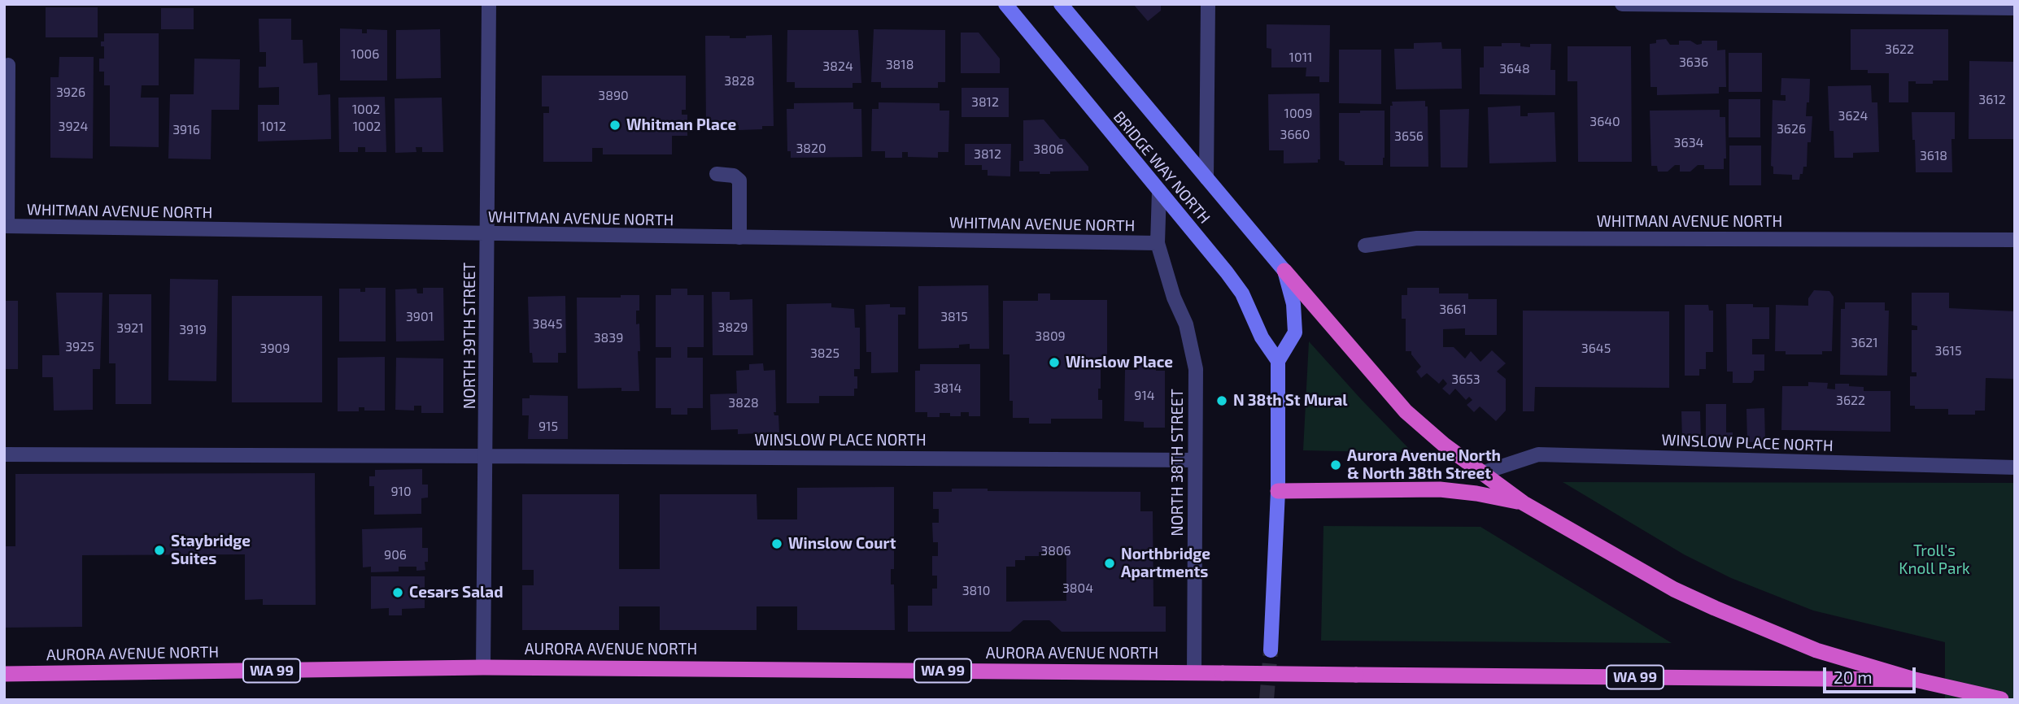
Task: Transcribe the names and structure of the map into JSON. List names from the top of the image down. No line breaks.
{"streets":{"highway":["AURORA AVENUE NORTH","WA 99"],"main road":["BRIDGE WAY NORTH"],"street":["WHITMAN AVENUE NORTH","NORTH 39TH STREET","WINSLOW PLACE NORTH","NORTH 38TH STREET"]},"crossings":[["BRIDGE WAY NORTH","NORTH 38TH STREET"],["WHITMAN AVENUE NORTH","NORTH 39TH STREET"],["WHITMAN AVENUE NORTH","NORTH 38TH STREET"],["NORTH 39TH STREET","WINSLOW PLACE NORTH"],["NORTH 39TH STREET","AURORA AVENUE NORTH"],["WINSLOW PLACE NORTH","NORTH 38TH STREET"],["NORTH 38TH STREET","AURORA AVENUE NORTH"]],"parks":["Troll's Knoll Park"],"places":["Whitman Place","Winslow Place","N 38th St Mural","Aurora Avenue North & North 38th Street","Winslow Court","Staybridge Suites","Northbridge Apartments","Cesars Salad"],"house_numbers":["3622","1006","1011","3636","3818","3824","3648","3828","3926","3890","3612","3812","1002","1009","3624","3640","3924","1012","1002","3626","3916","3660","3656","3634","3820","3806","3812","3618","3661","3901","3815","3845","3829","3921","3919","3809","3839","3621","3925","3909","3645","3615","3825","3653","3814","914","3622","3828","915","910","3806","906","3804","3810"],"scale_bar":"20 m"}
